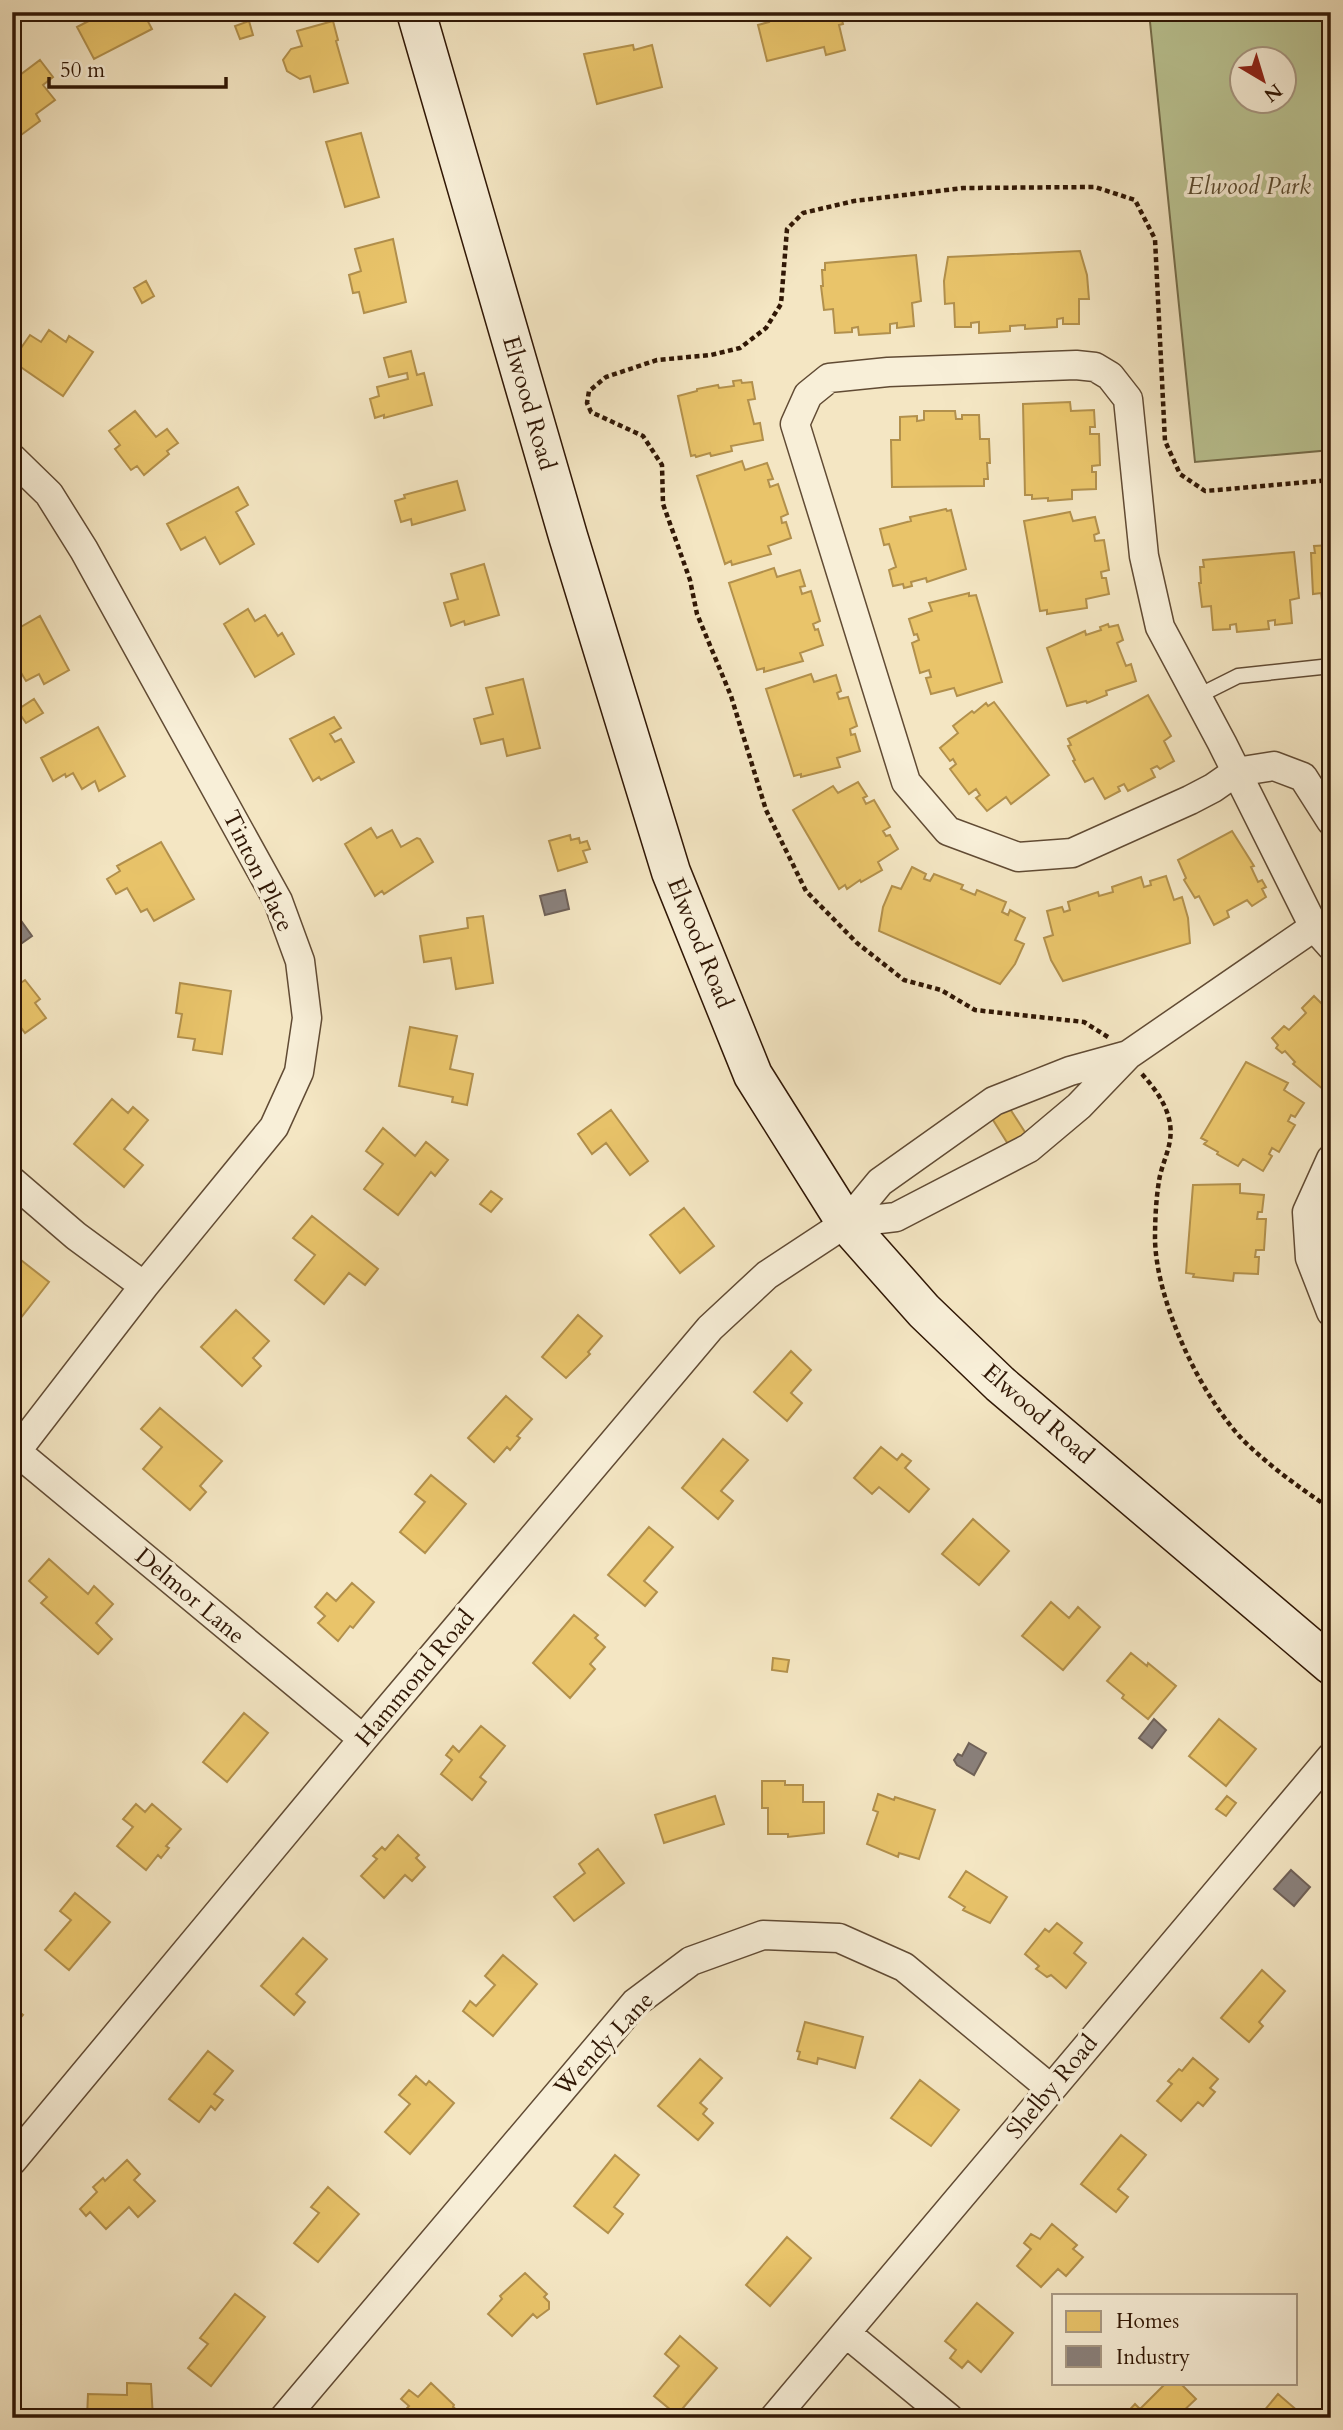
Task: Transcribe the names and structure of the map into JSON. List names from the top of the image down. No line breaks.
{"streets":{"main road":["Elwood Road"],"street":["Tinton Place","Delmor Lane","Hammond Road","Wendy Lane","Shelby Road"]},"crossings":[["Elwood Road","Hammond Road"],["Tinton Place","Delmor Lane"],["Delmor Lane","Hammond Road"],["Wendy Lane","Shelby Road"]],"parks":["Elwood Park"],"legend":["Homes","Industry"],"scale_bar":"50 m","north":"bottom right"}
